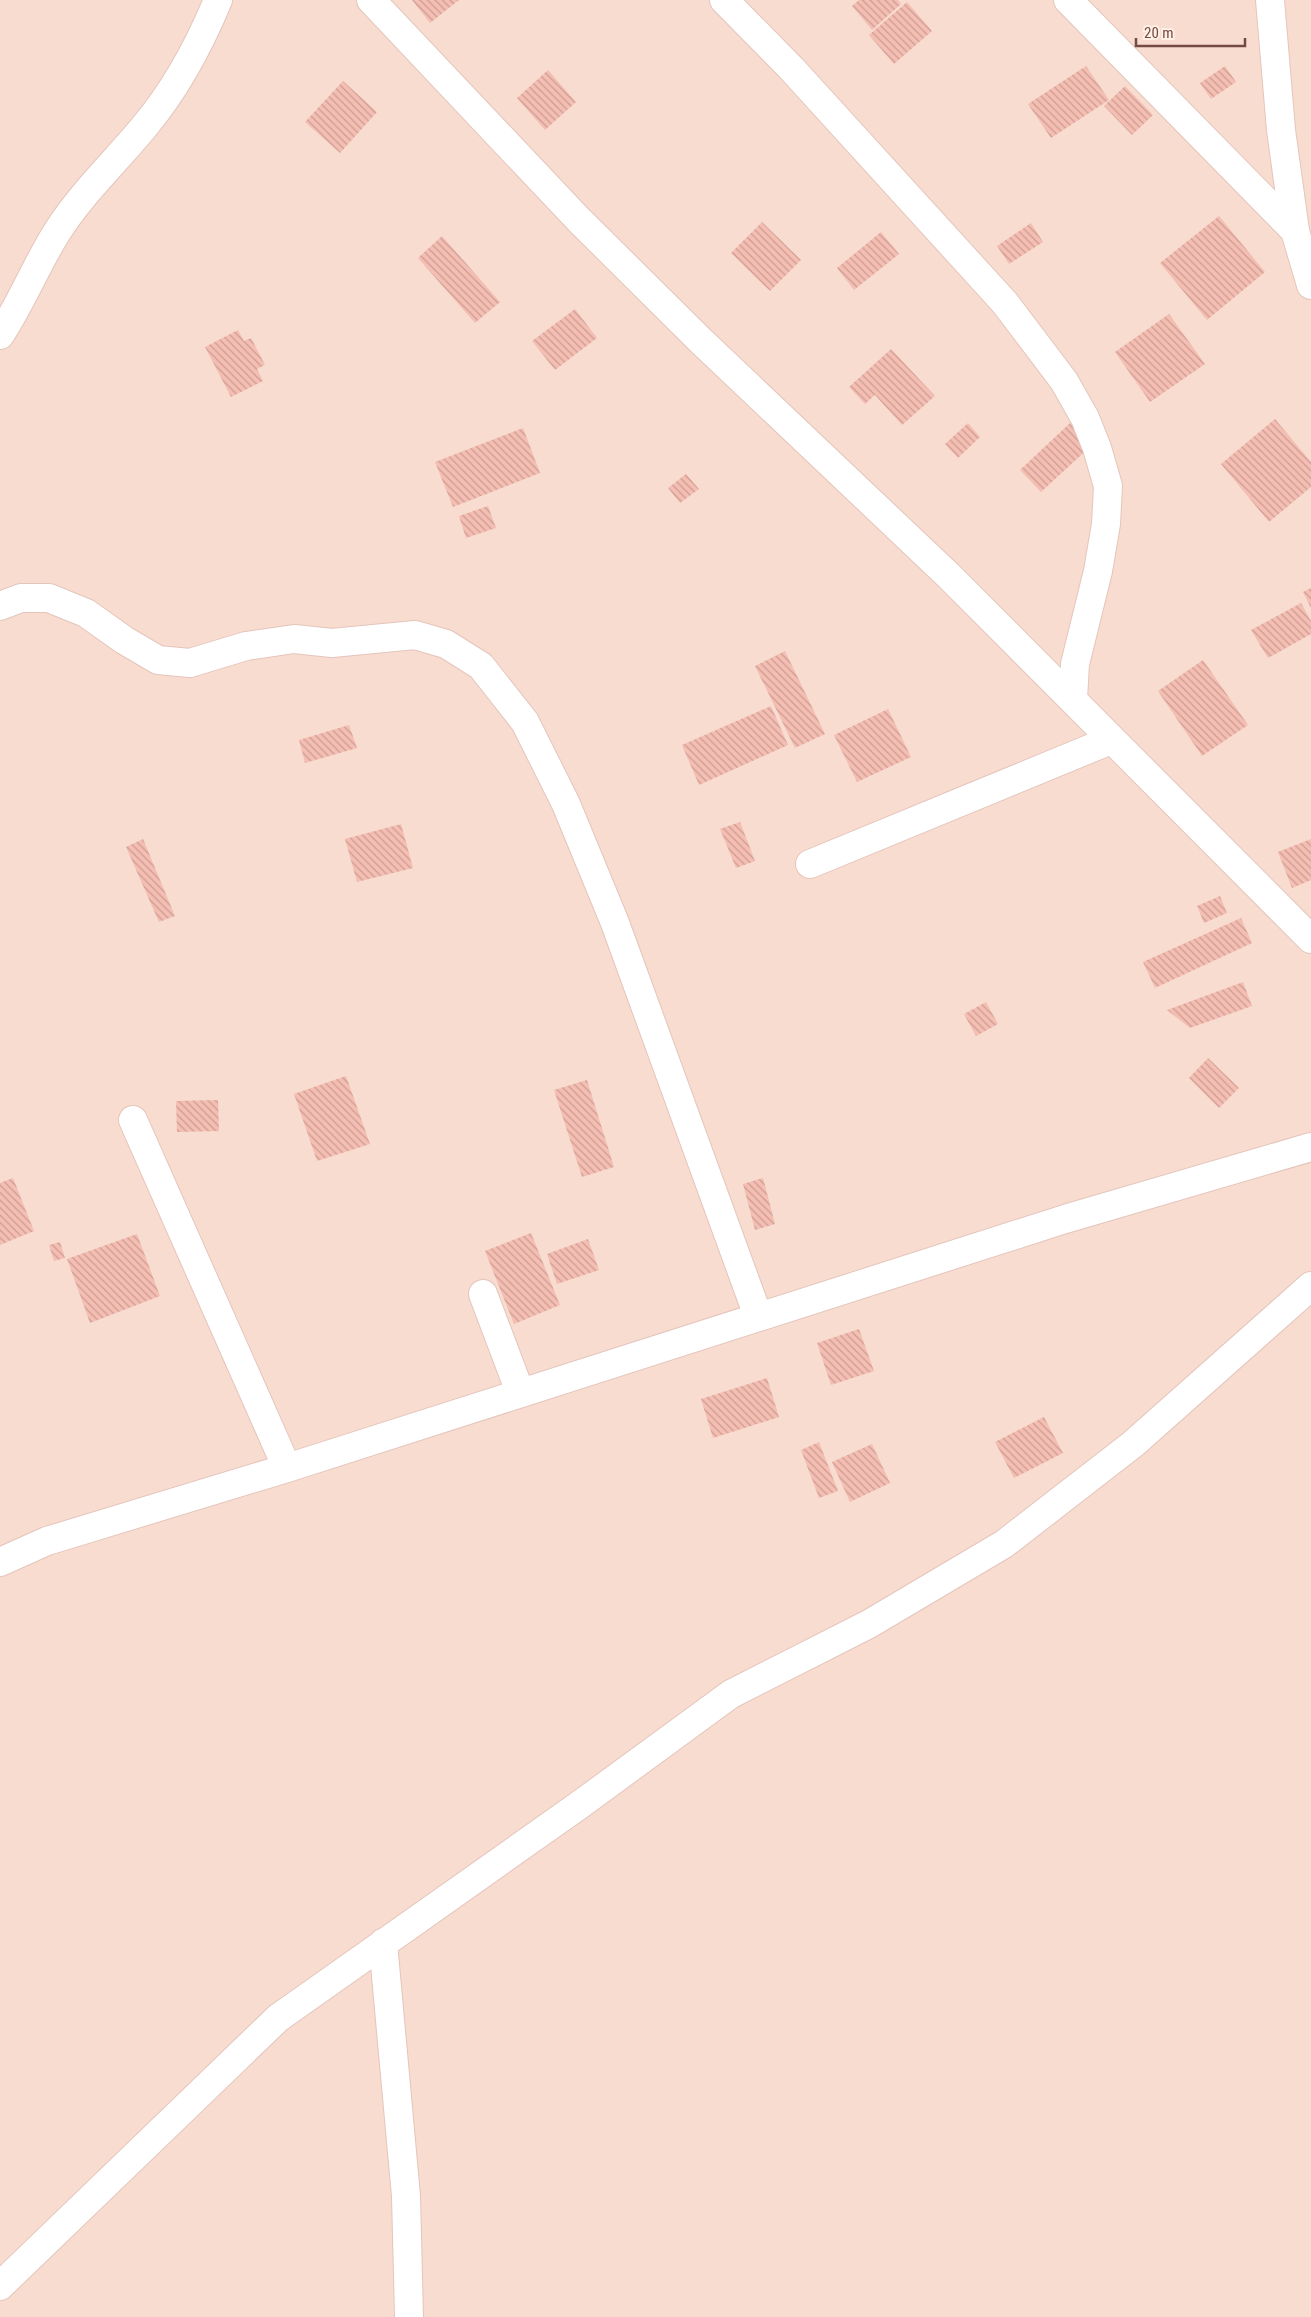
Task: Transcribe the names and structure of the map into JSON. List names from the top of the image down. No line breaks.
{"scale_bar":"20 m"}
